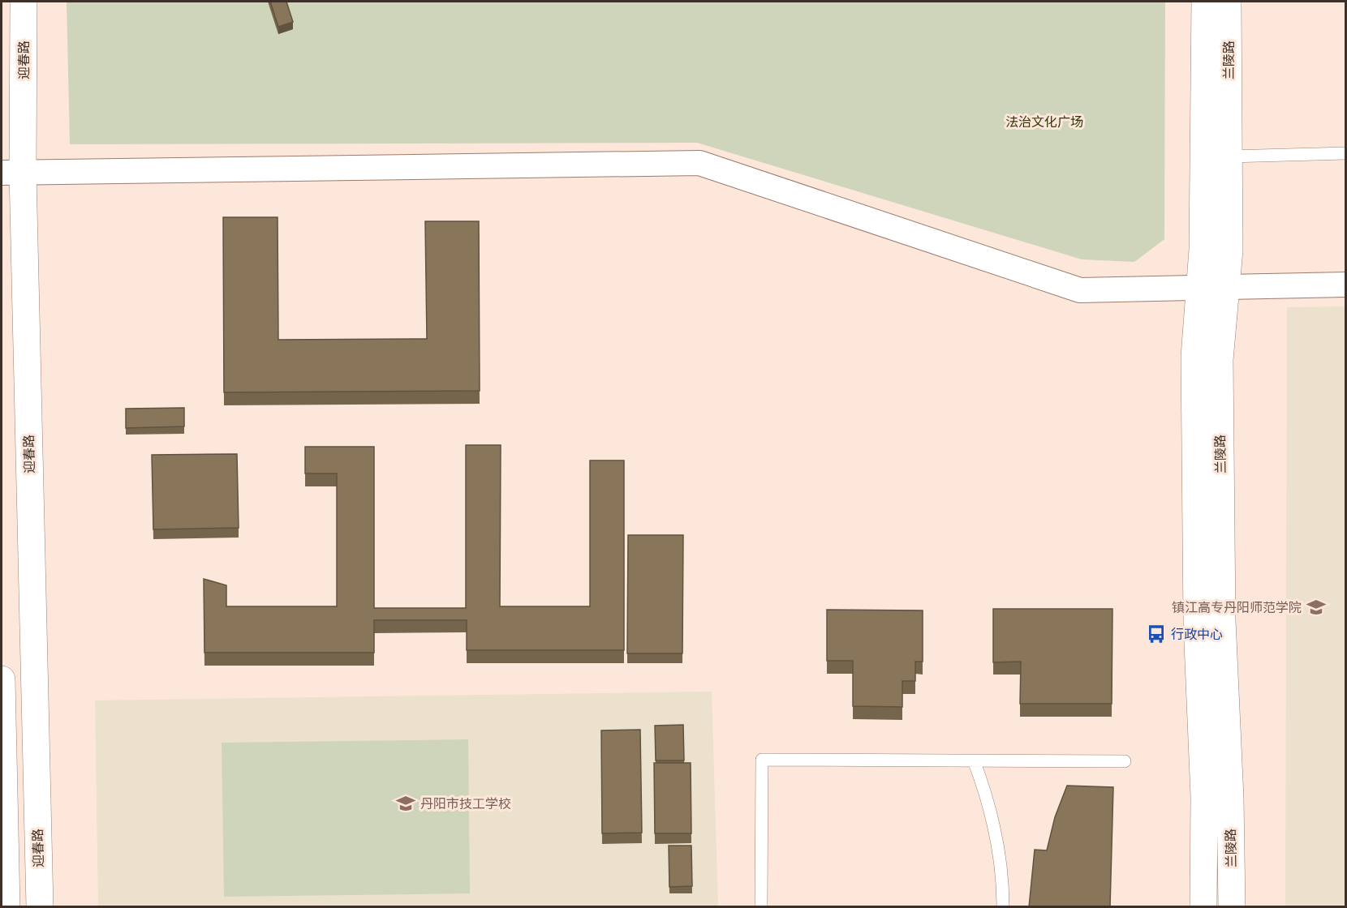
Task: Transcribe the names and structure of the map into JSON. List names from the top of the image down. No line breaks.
{"streets":{"street":["迎春路","兰陵路"]},"parks":["法治文化广场"],"places":{"school or university":["镇江高专丹阳师范学院","丹阳市技工学校"],"bus stop":["行政中心"]}}
